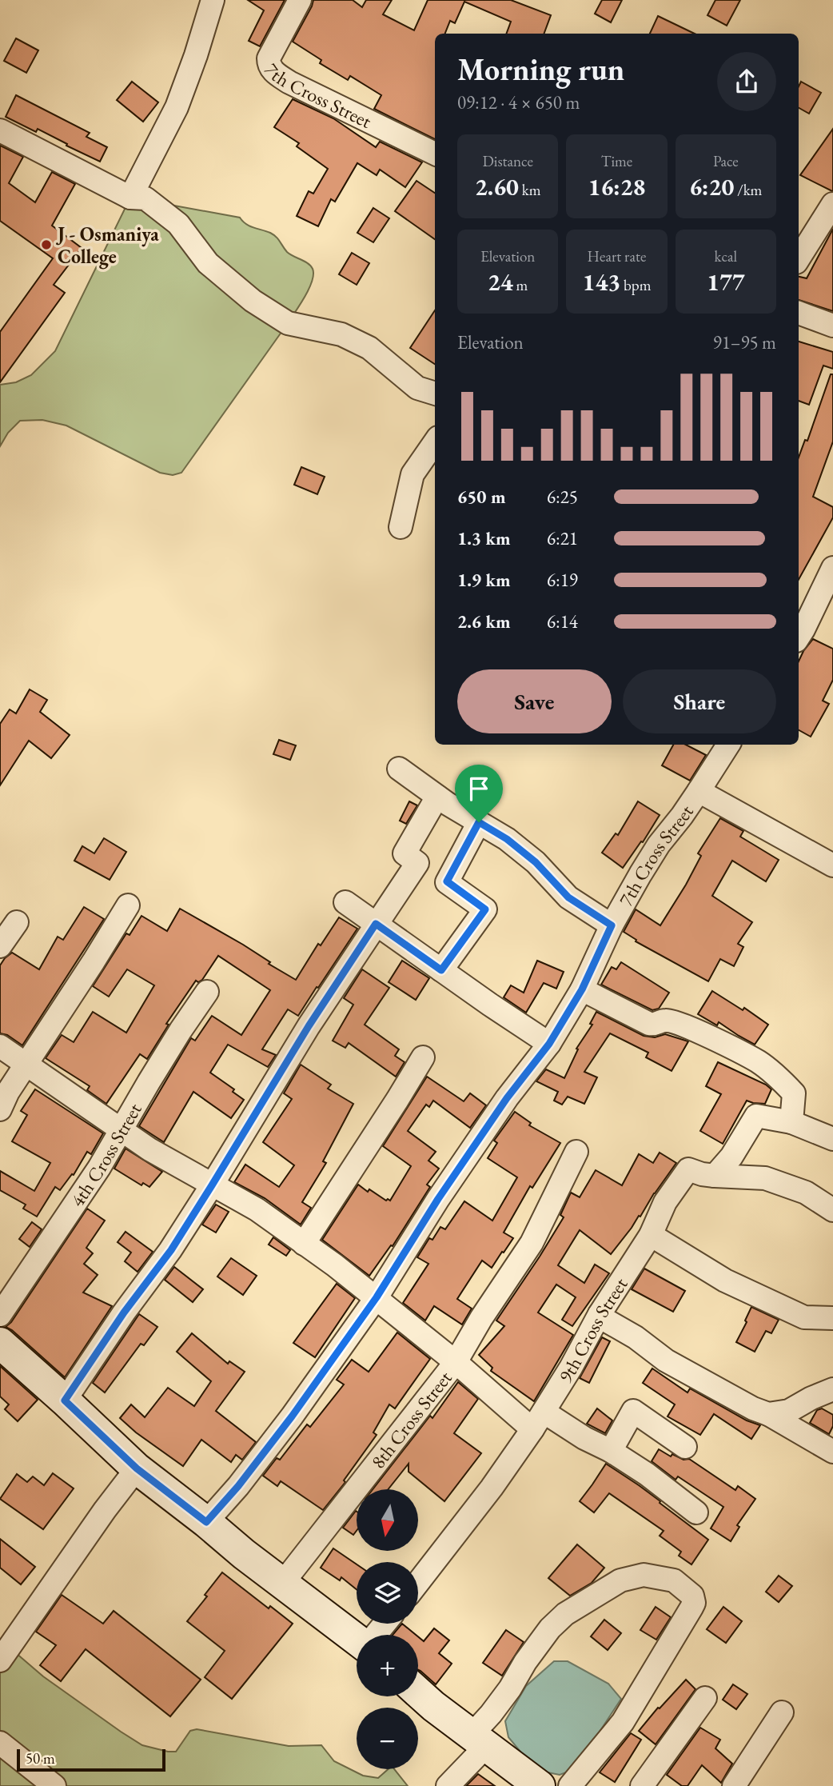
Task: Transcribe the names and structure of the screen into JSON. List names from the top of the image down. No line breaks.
{"streets":{"street":["7th Cross Street","4th Cross Street","9th Cross Street","8th Cross Street"]},"places":["J - Osmaniya College"],"scale_bar":"50 m","north":"bottom","page":{"heading":["Morning run","09:12 · 4 × 650 m"],"stats":[["Distance","2.60 km"],["Time","16:28"],["Pace","6:20 /km"],["Elevation","24 m"],["Heart rate","143 bpm"],["kcal","177"]],"chart":["Elevation","91–95 m"],"list":[{"name":"650 m","note":"6:25"},{"name":"1.3 km","note":"6:21"},{"name":"1.9 km","note":"6:19"},{"name":"2.6 km","note":"6:14"}],"buttons":["Save","Share"],"map_buttons":["+","−"],"scale":"50 m"}}
